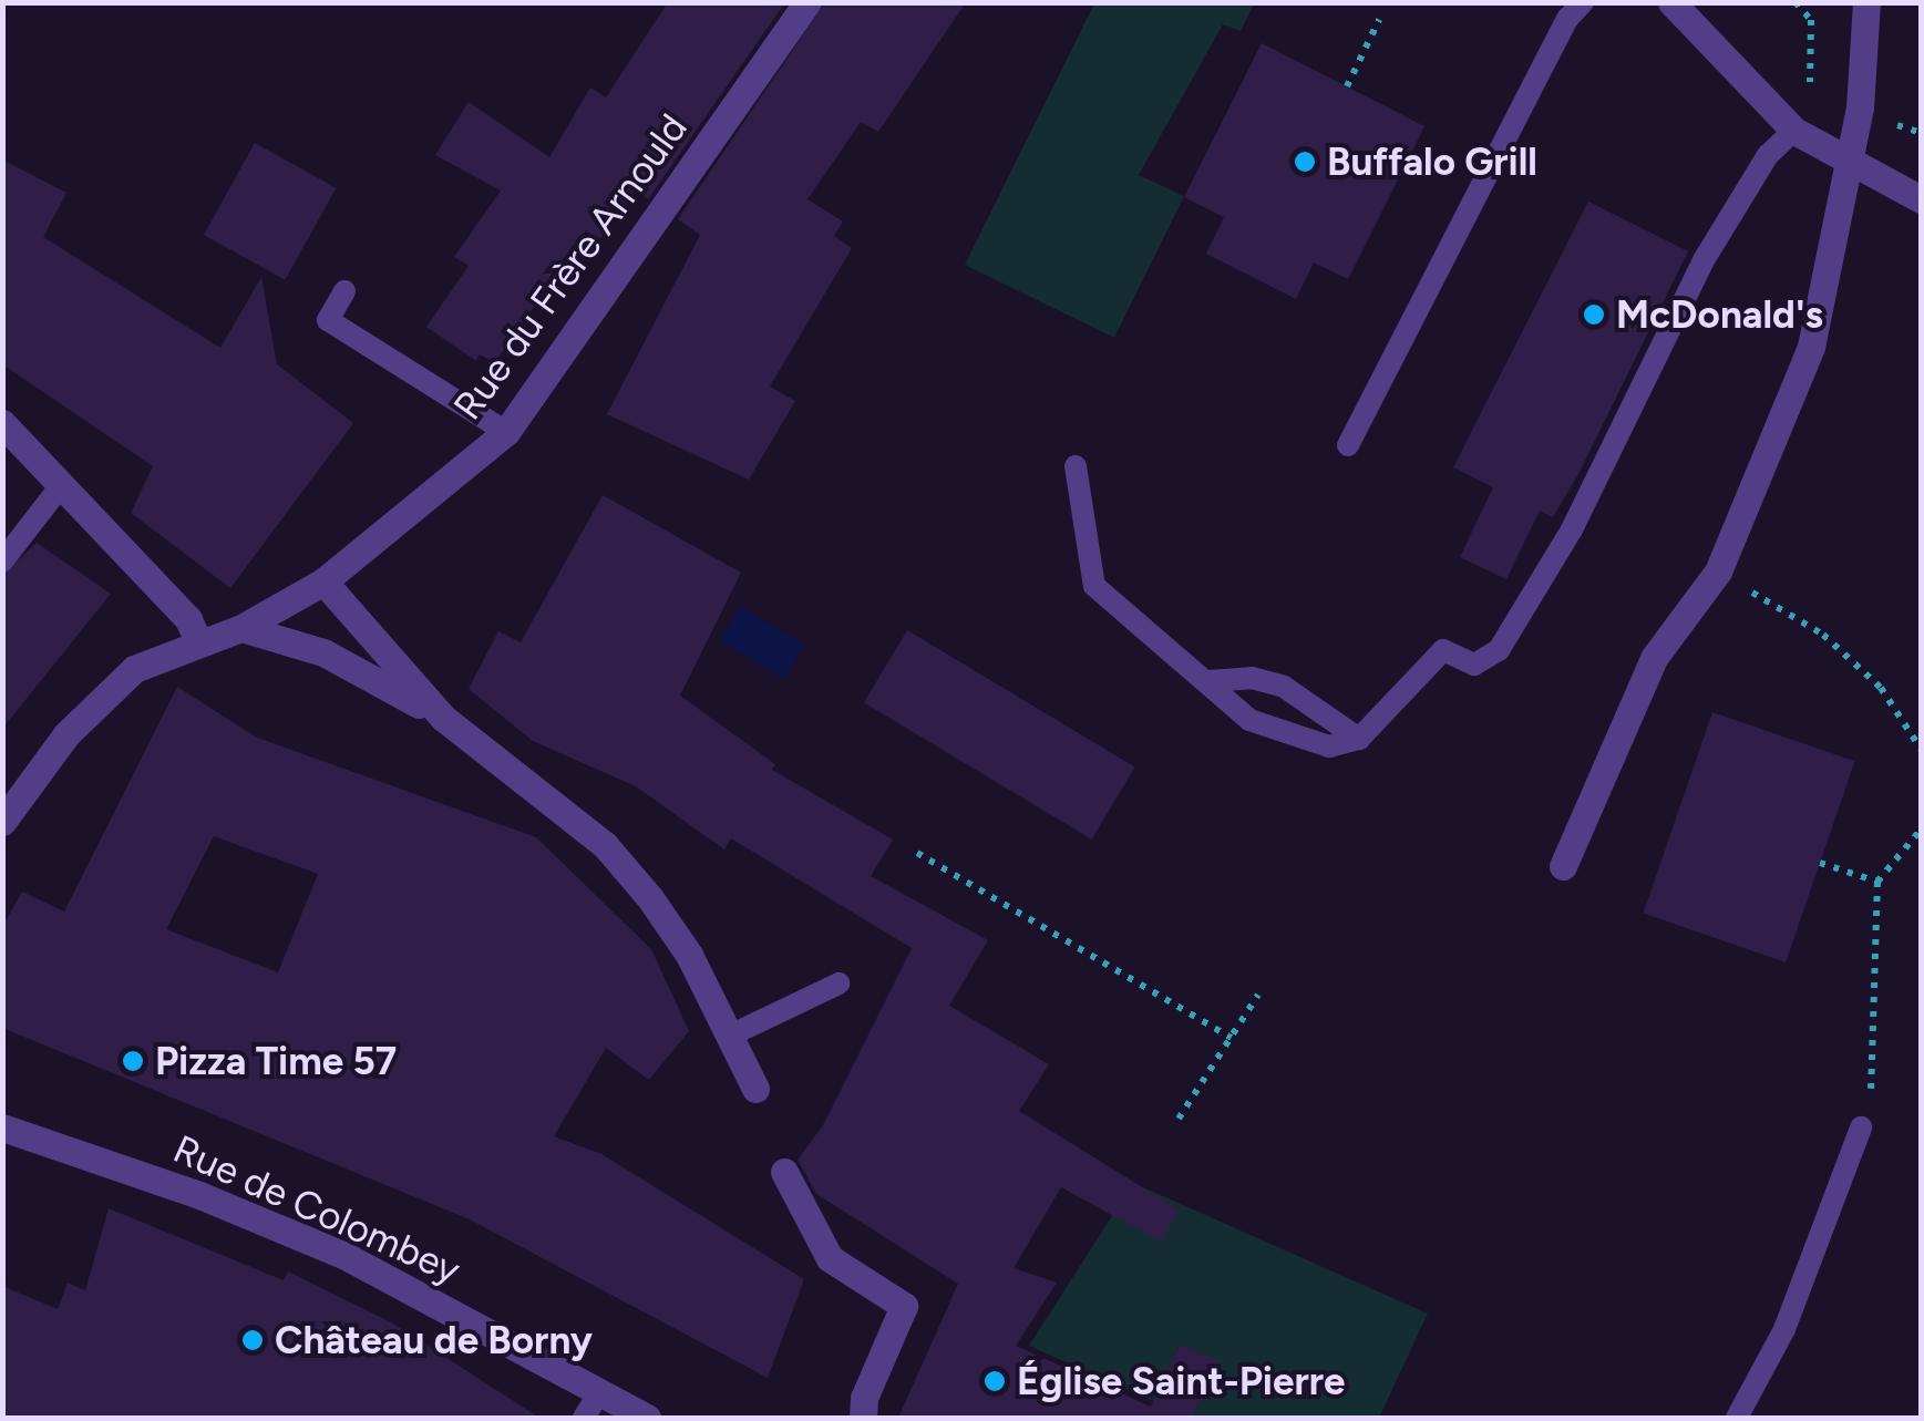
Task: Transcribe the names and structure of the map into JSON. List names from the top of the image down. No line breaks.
{"streets":{"street":["Rue du Frère Arnould","Rue de Colombey"]},"places":["Buffalo Grill","McDonald's","Pizza Time 57","Château de Borny","Église Saint-Pierre"]}
